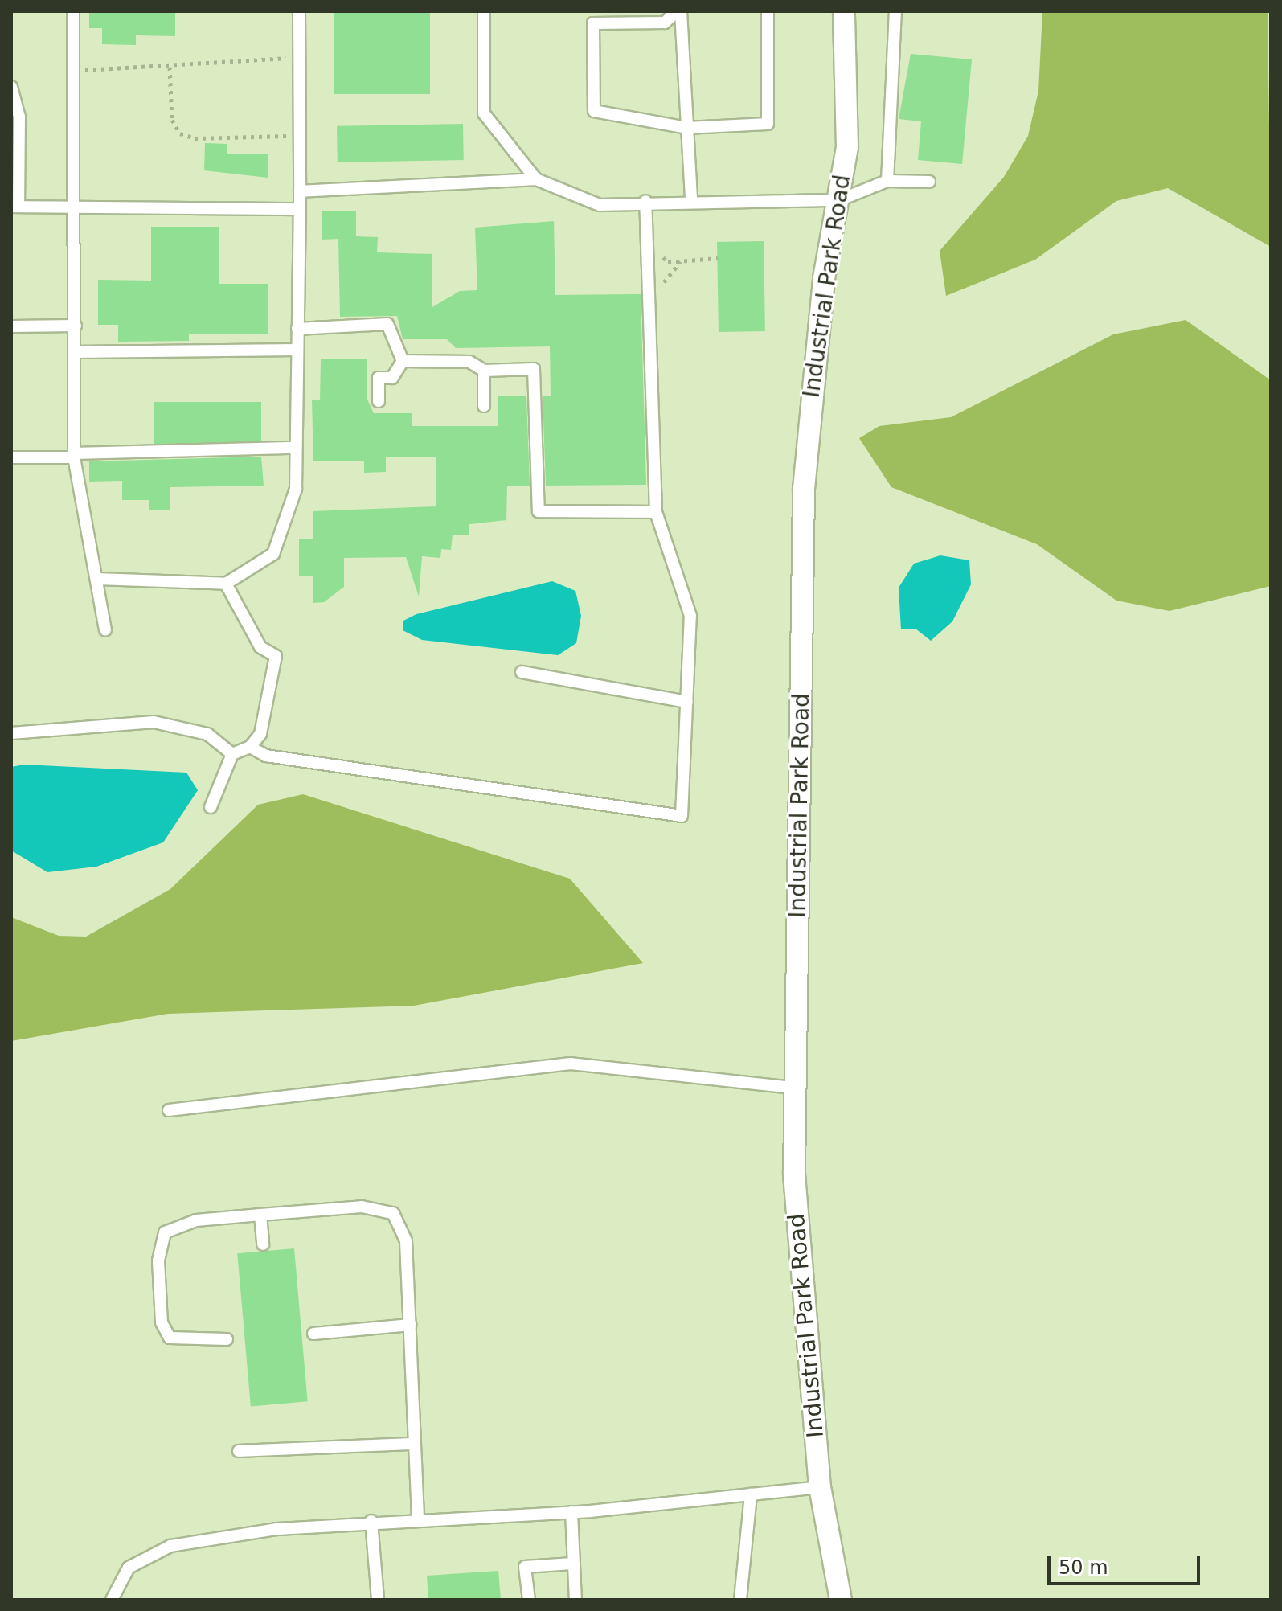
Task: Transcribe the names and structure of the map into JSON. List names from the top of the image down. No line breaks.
{"streets":{"street":["Industrial Park Road"]},"scale_bar":"50 m"}
